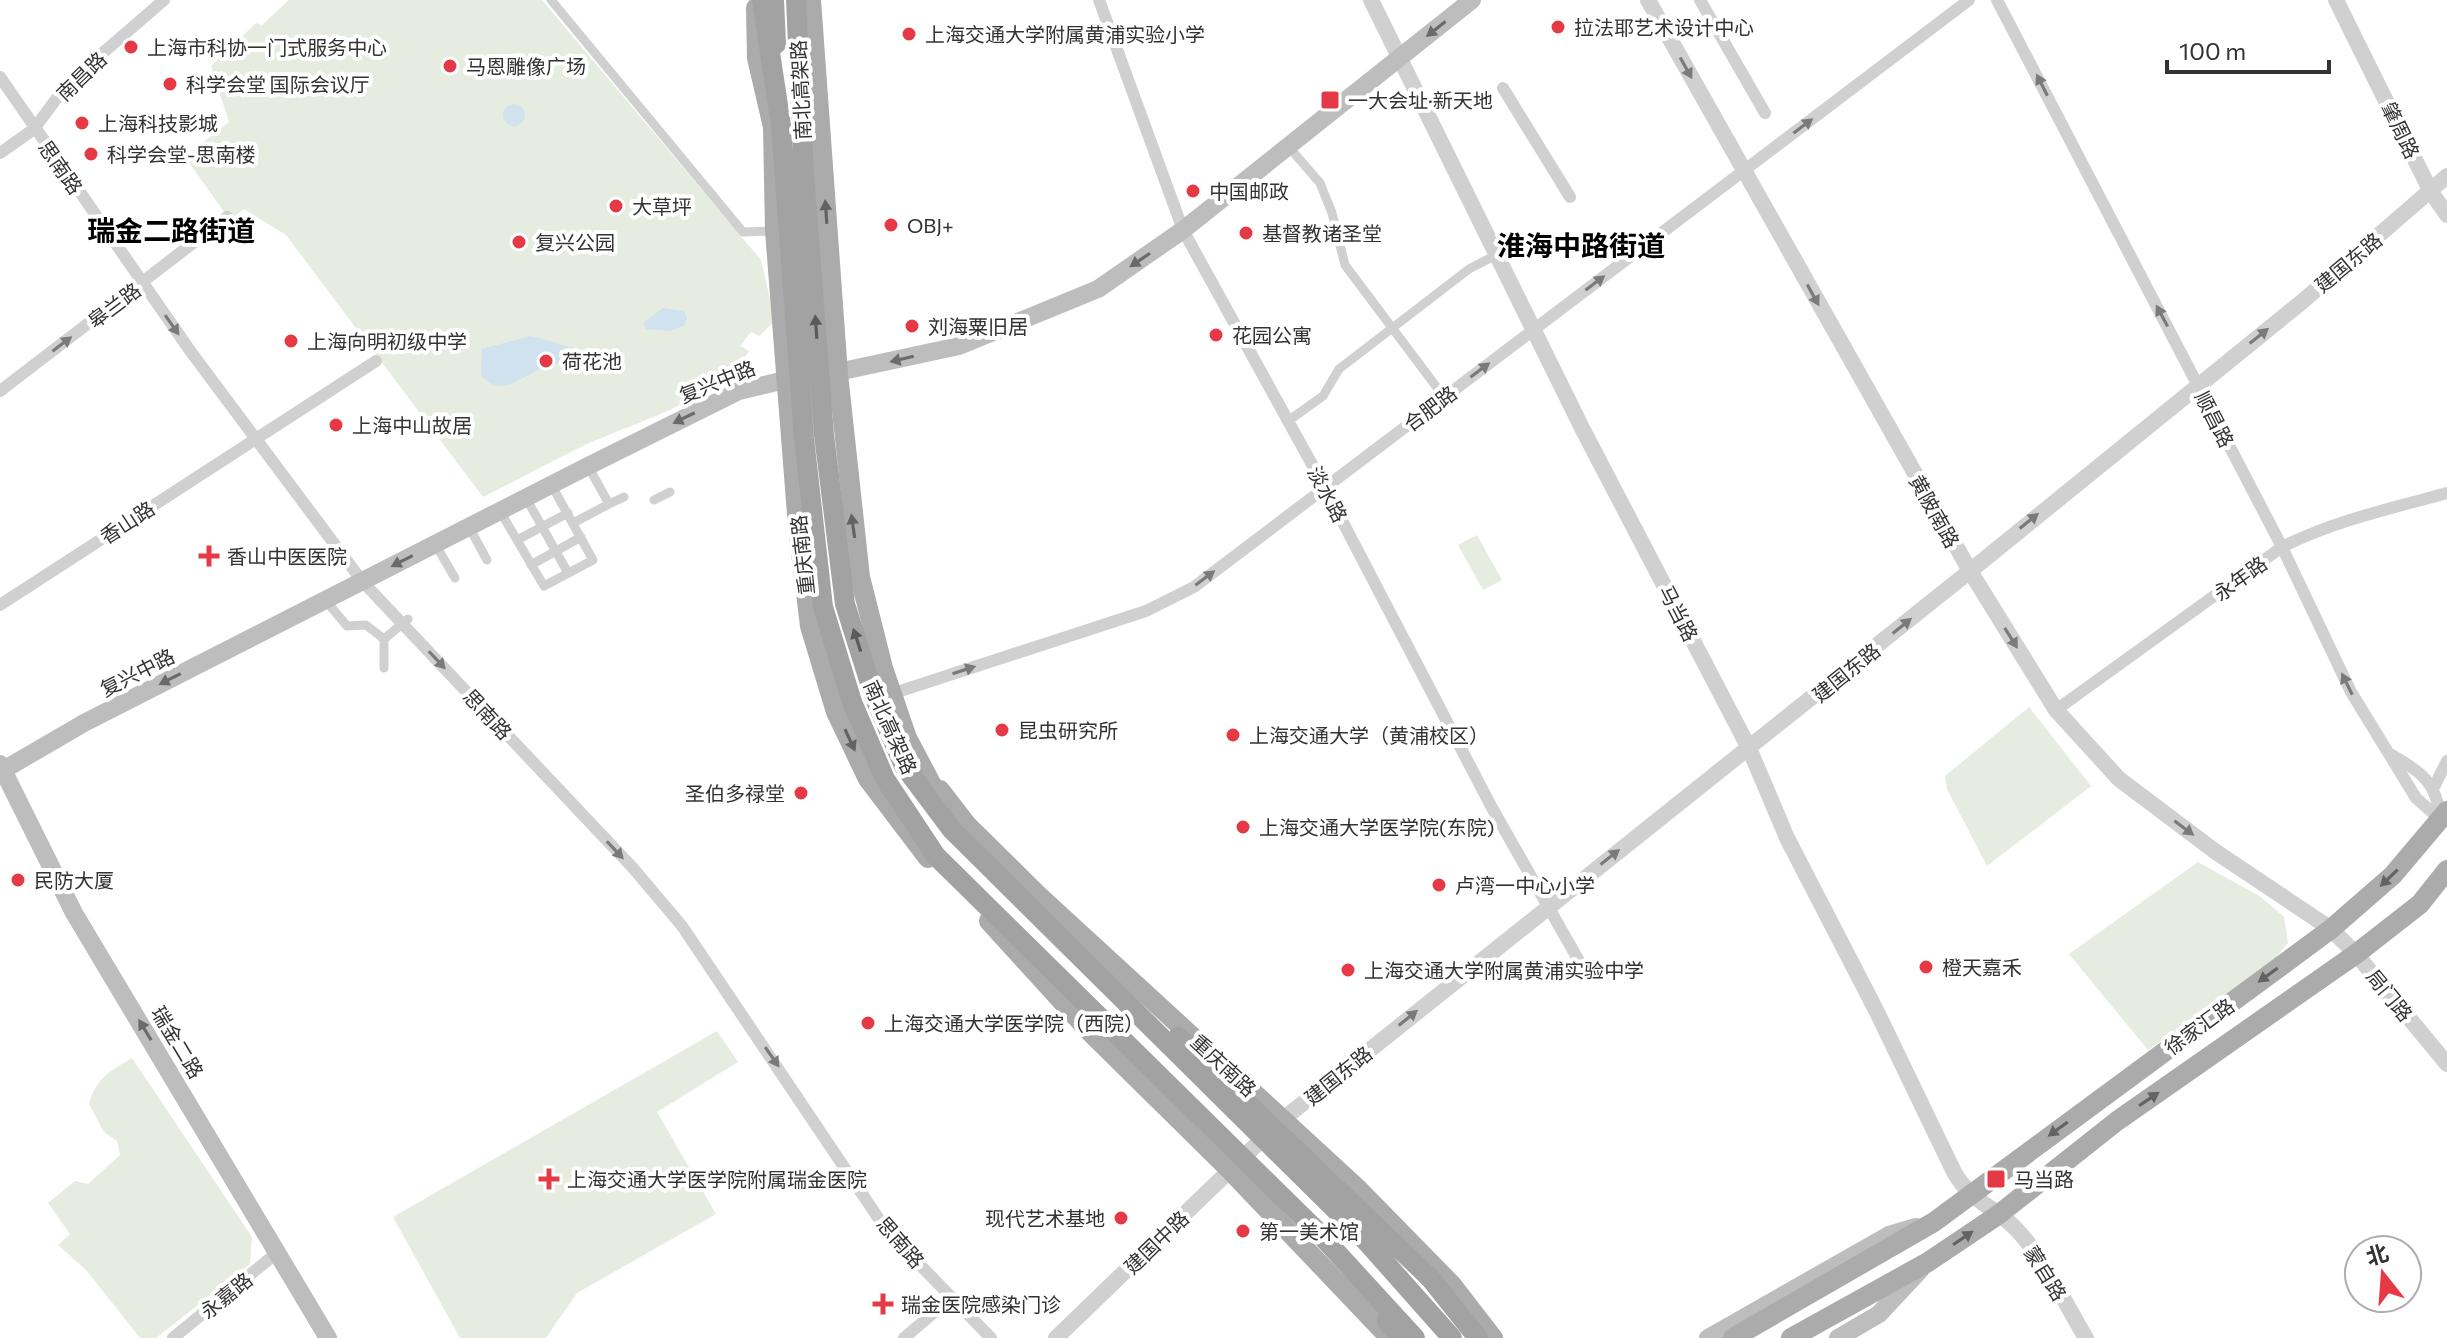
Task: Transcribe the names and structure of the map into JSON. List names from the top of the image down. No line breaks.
{"streets":{"highway":["南北高架路"],"main road":["复兴中路","重庆南路","徐家汇路","瑞金二路"],"street":["南昌路","肇周路","思南路","建国东路","皋兰路","合肥路","顺昌路","淡水路","黄陂南路","香山路","永年路","马当路","局门路","建国中路","蒙自路","永嘉路"]},"crossings":[["南昌路","思南路"],["南北高架路","重庆南路"],["肇周路","建国东路"],["思南路","皋兰路"],["思南路","复兴中路"],["思南路","香山路"],["建国东路","顺昌路"],["建国东路","淡水路"],["建国东路","黄陂南路"],["建国东路","重庆南路"],["建国东路","马当路"],["建国东路","建国中路"],["复兴中路","淡水路"],["复兴中路","重庆南路"],["复兴中路","马当路"],["复兴中路","瑞金二路"],["合肥路","淡水路"],["合肥路","黄陂南路"],["合肥路","重庆南路"],["合肥路","马当路"],["顺昌路","永年路"],["顺昌路","徐家汇路"],["黄陂南路","永年路"],["黄陂南路","局门路"],["黄陂南路","徐家汇路"],["重庆南路","建国中路"],["马当路","徐家汇路"],["马当路","蒙自路"],["局门路","徐家汇路"],["徐家汇路","蒙自路"],["瑞金二路","永嘉路"]],"one_way":["思南路","建国东路","皋兰路","复兴中路","合肥路","顺昌路","黄陂南路","瑞金二路"],"districts":["瑞金二路街道","淮海中路街道"],"places":{"other":["拉法耶艺术设计中心","上海交通大学附属黄浦实验小学","上海市科协一门式服务中心","马恩雕像广场","科学会堂 国际会议厅","上海科技影城","科学会堂-思南楼","中国邮政","大草坪","OBJ+","基督教诸圣堂","复兴公园","刘海粟旧居","花园公寓","上海向明初级中学","荷花池","上海中山故居","昆虫研究所","上海交通大学（黄浦校区）","圣伯多禄堂","上海交通大学医学院(东院)","民防大厦","卢湾一中心小学","橙天嘉禾","上海交通大学附属黄浦实验中学","上海交通大学医学院（西院）","现代艺术基地","第一美术馆"],"transit":["一大会址·新天地","马当路"],"health":["香山中医医院","上海交通大学医学院附属瑞金医院","瑞金医院感染门诊"]},"scale_bar":"100 m","north":"top"}
